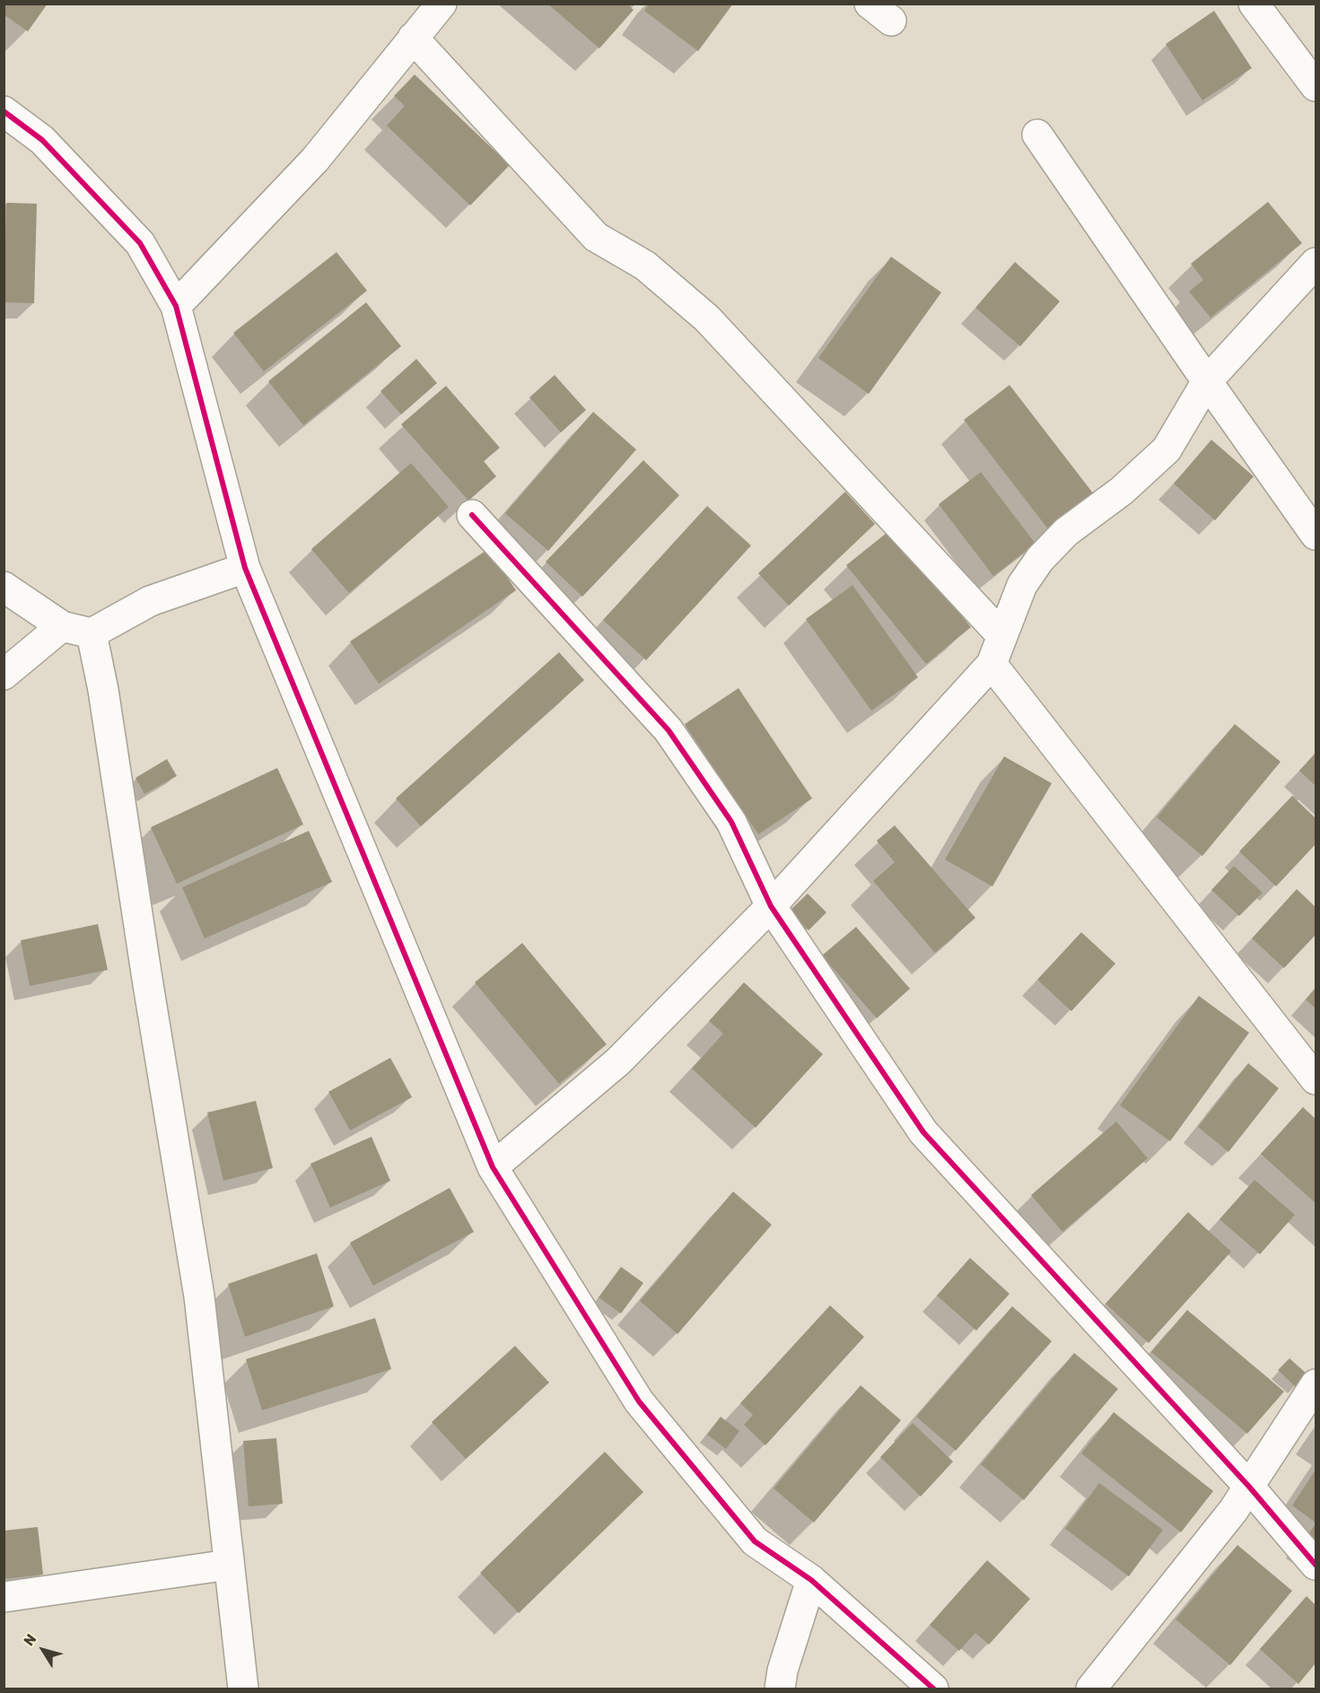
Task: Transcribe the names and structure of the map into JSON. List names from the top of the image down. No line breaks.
{"north":"top left"}
